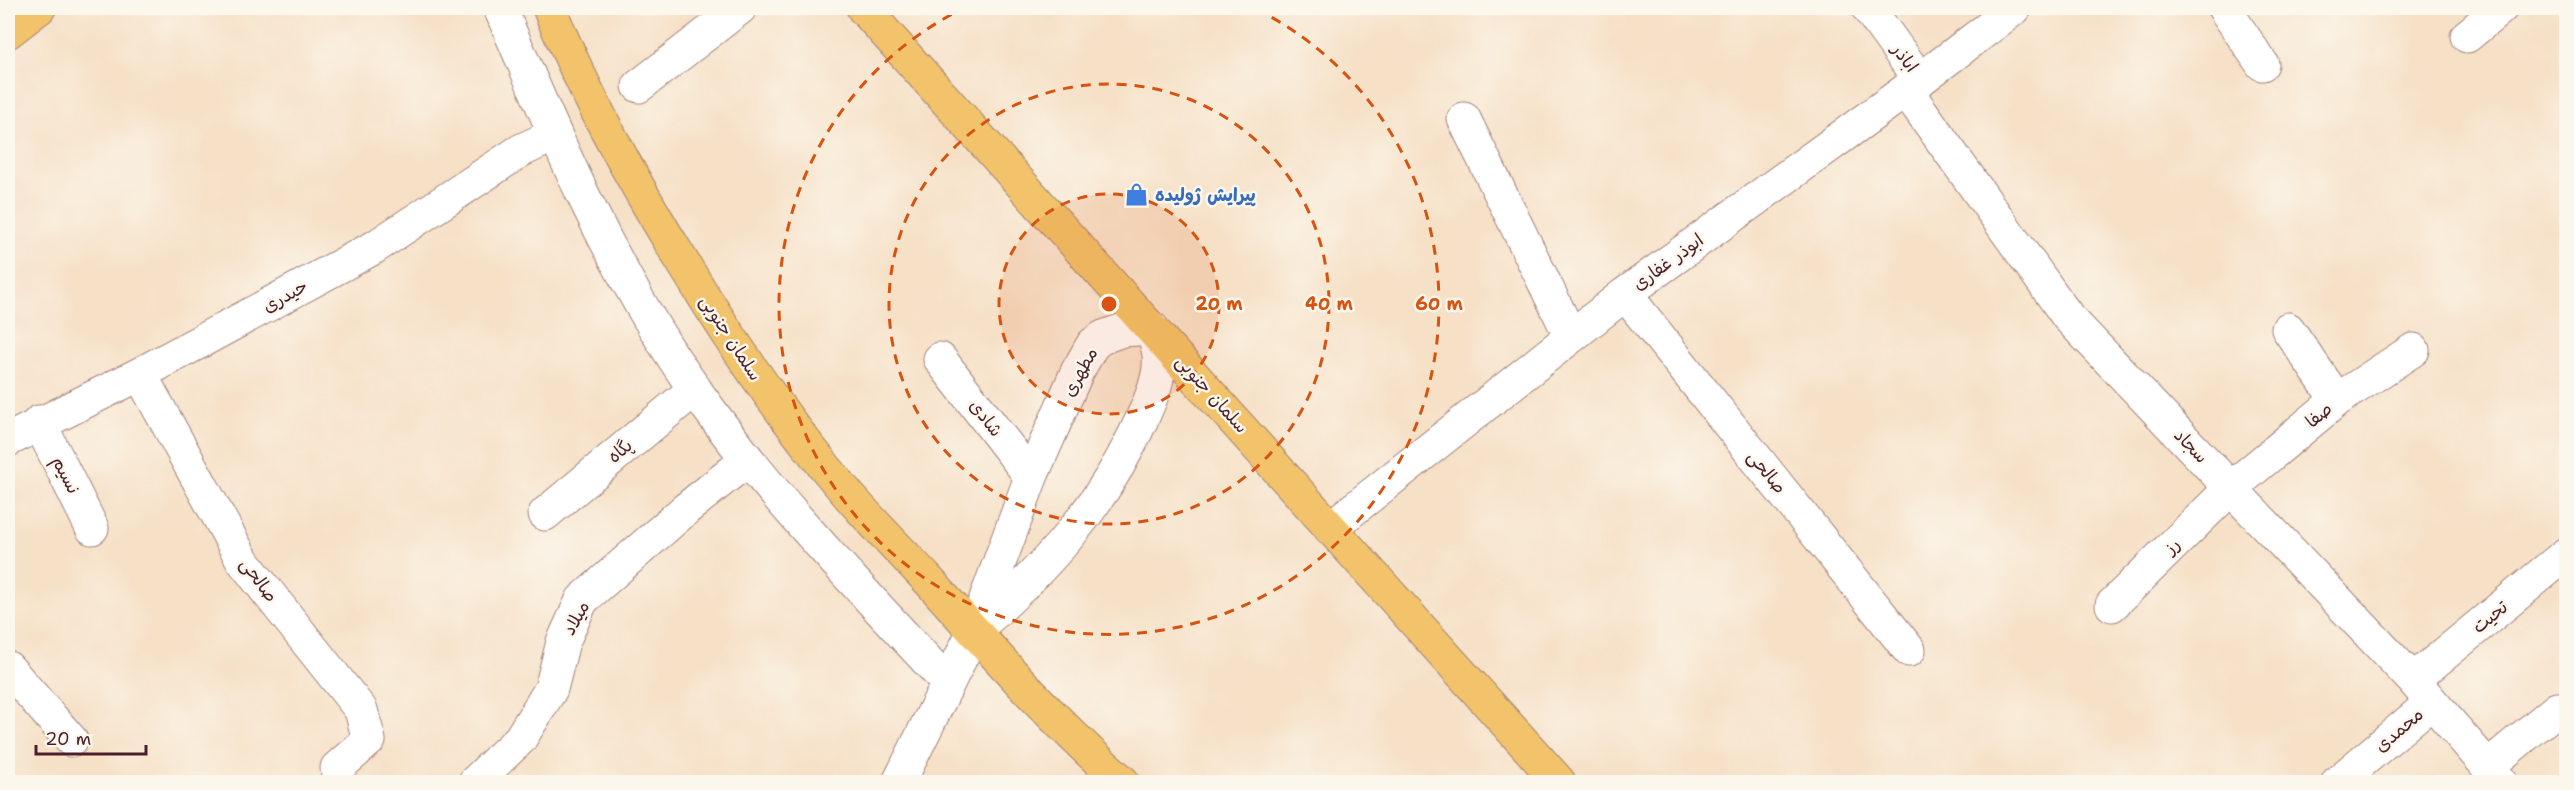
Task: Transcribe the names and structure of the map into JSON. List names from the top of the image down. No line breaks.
{"streets":{"main road":["سلمان جنوبی"],"street":["اباذر","ابوذر غفاری","حیدری","مطهری","صفا","شادی","سجاد","پگاه","صالحی","نسیم","رز","تحیت","میلاد","محمدی"]},"crossings":[["اباذر","ابوذر غفاری"],["اباذر","سجاد"],["ابوذر غفاری","سلمان جنوبی"],["ابوذر غفاری","سجاد"],["ابوذر غفاری","صالحی"],["حیدری","صالحی"],["حیدری","نسیم"],["سلمان جنوبی","مطهری"],["مطهری","شادی"],["صفا","سجاد"],["صفا","رز"],["سجاد","رز"],["سجاد","تحیت"],["سجاد","محمدی"],["تحیت","محمدی"]],"places":{"shop":["پیرایش ژولیده"]},"scale_bar":"20 m","rings":["20 m","40 m","60 m"]}
